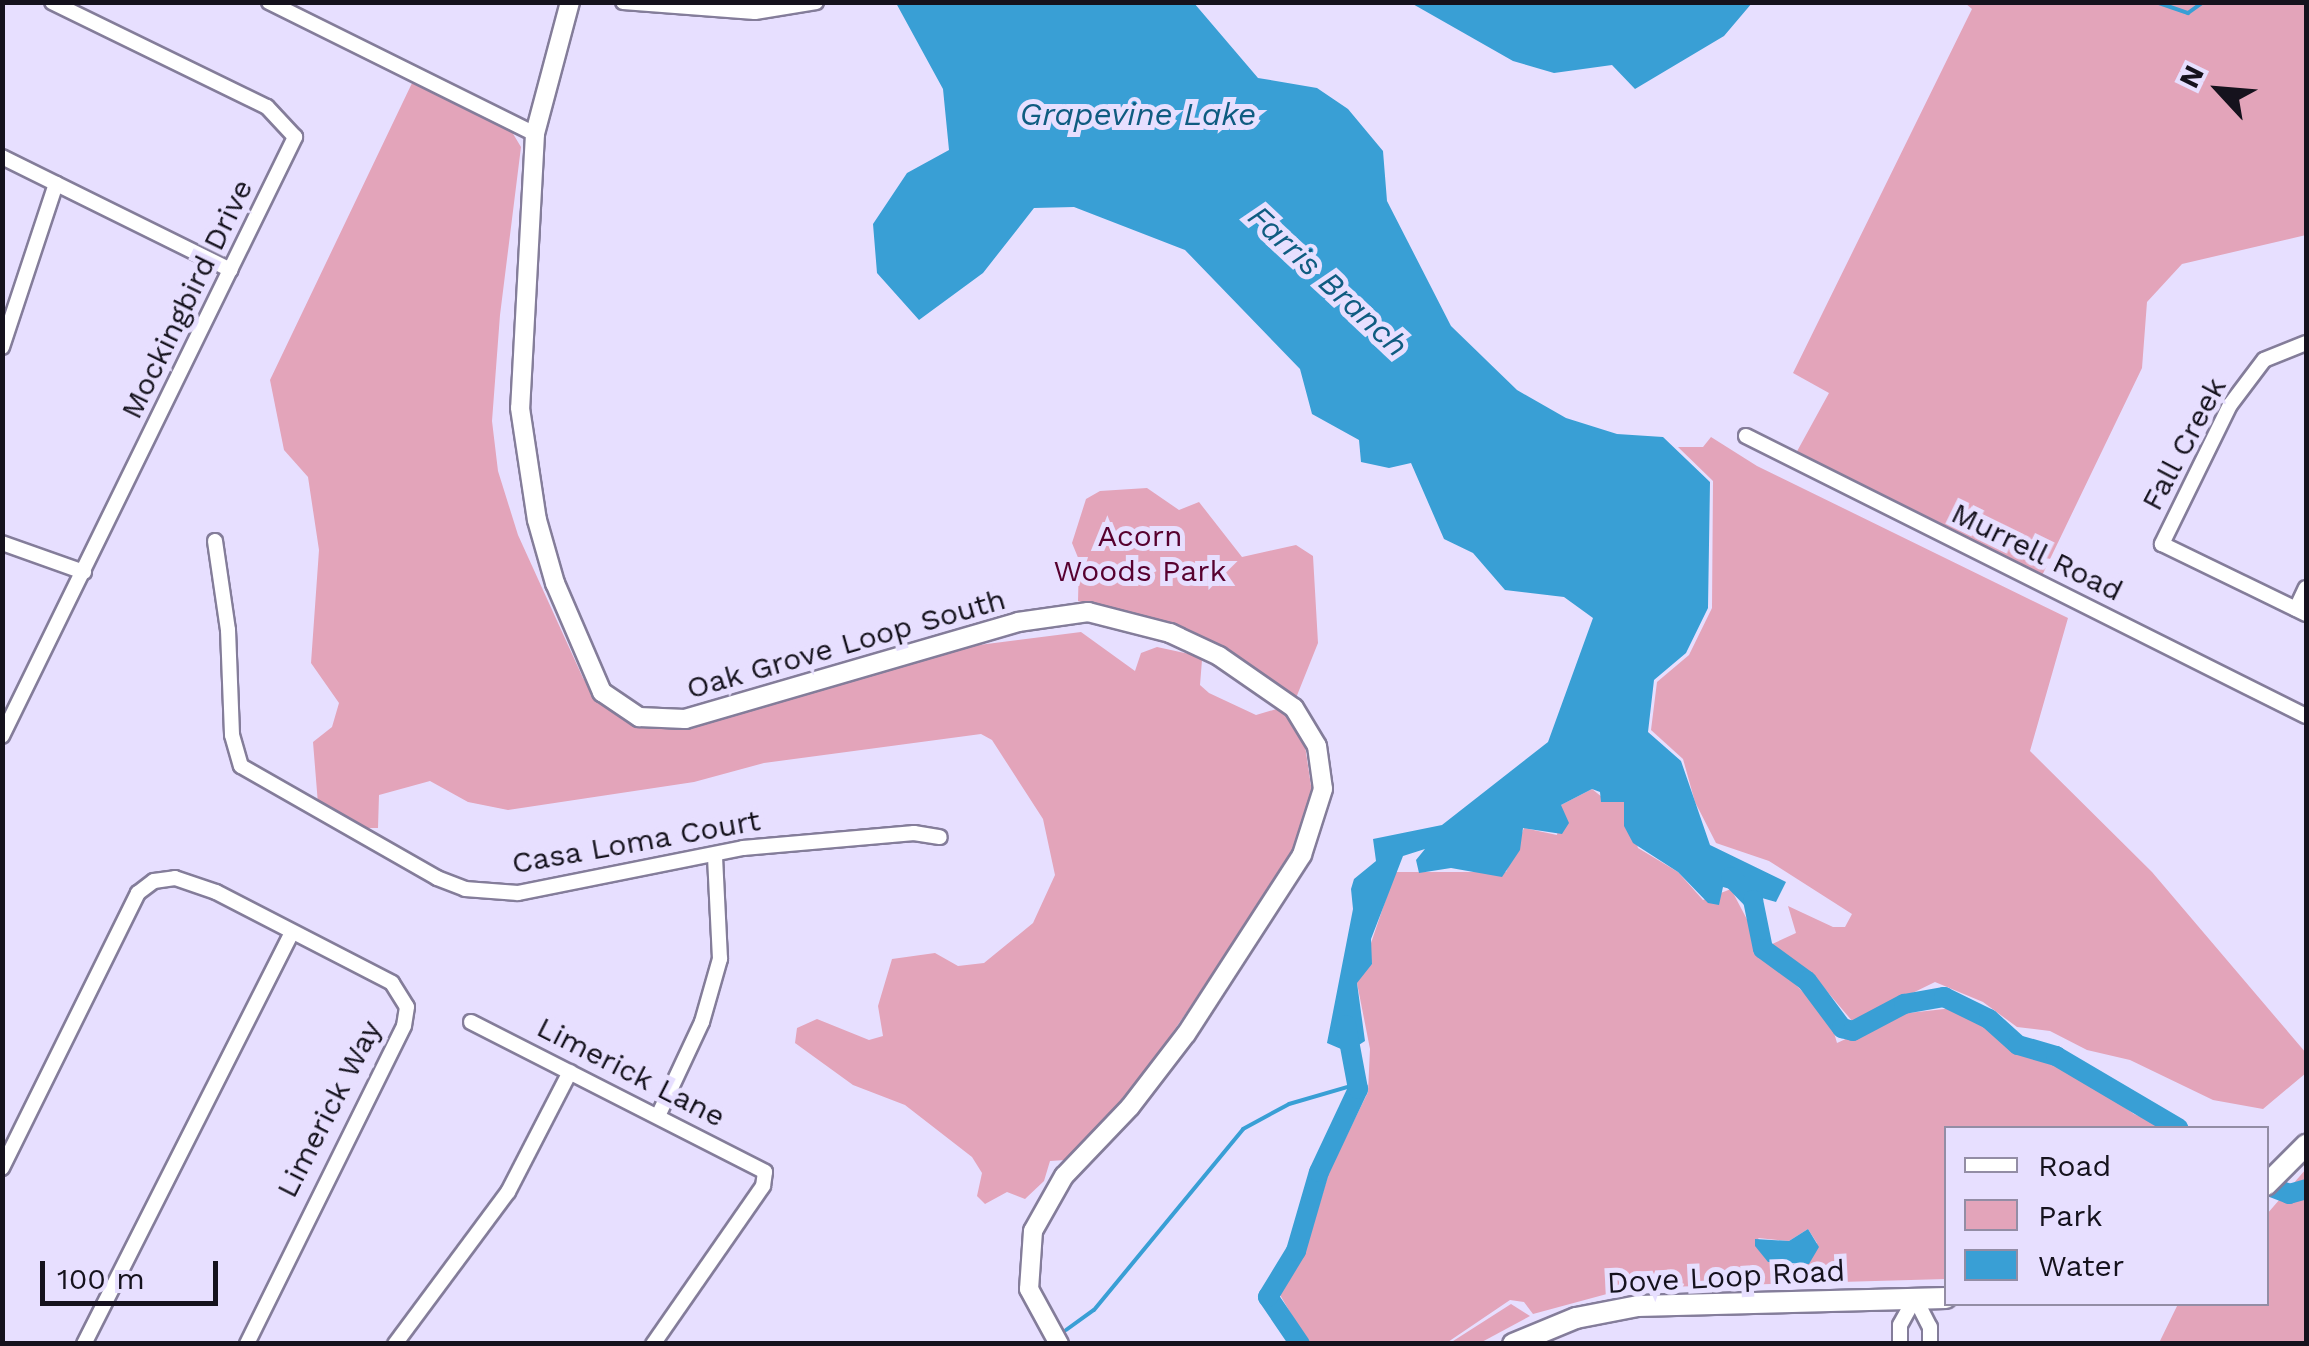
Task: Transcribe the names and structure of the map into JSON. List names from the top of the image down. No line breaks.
{"streets":{"main road":["Dove Loop Road"],"street":["Mockingbird Drive","Fall Creek","Murrell Road","Oak Grove Loop South","Casa Loma Court","Limerick Lane","Limerick Way"]},"water":["Grapevine Lake","Farris Branch"],"parks":["Acorn Woods Park"],"legend":["Road","Park","Water"],"scale_bar":"100 m","north":"top left"}
